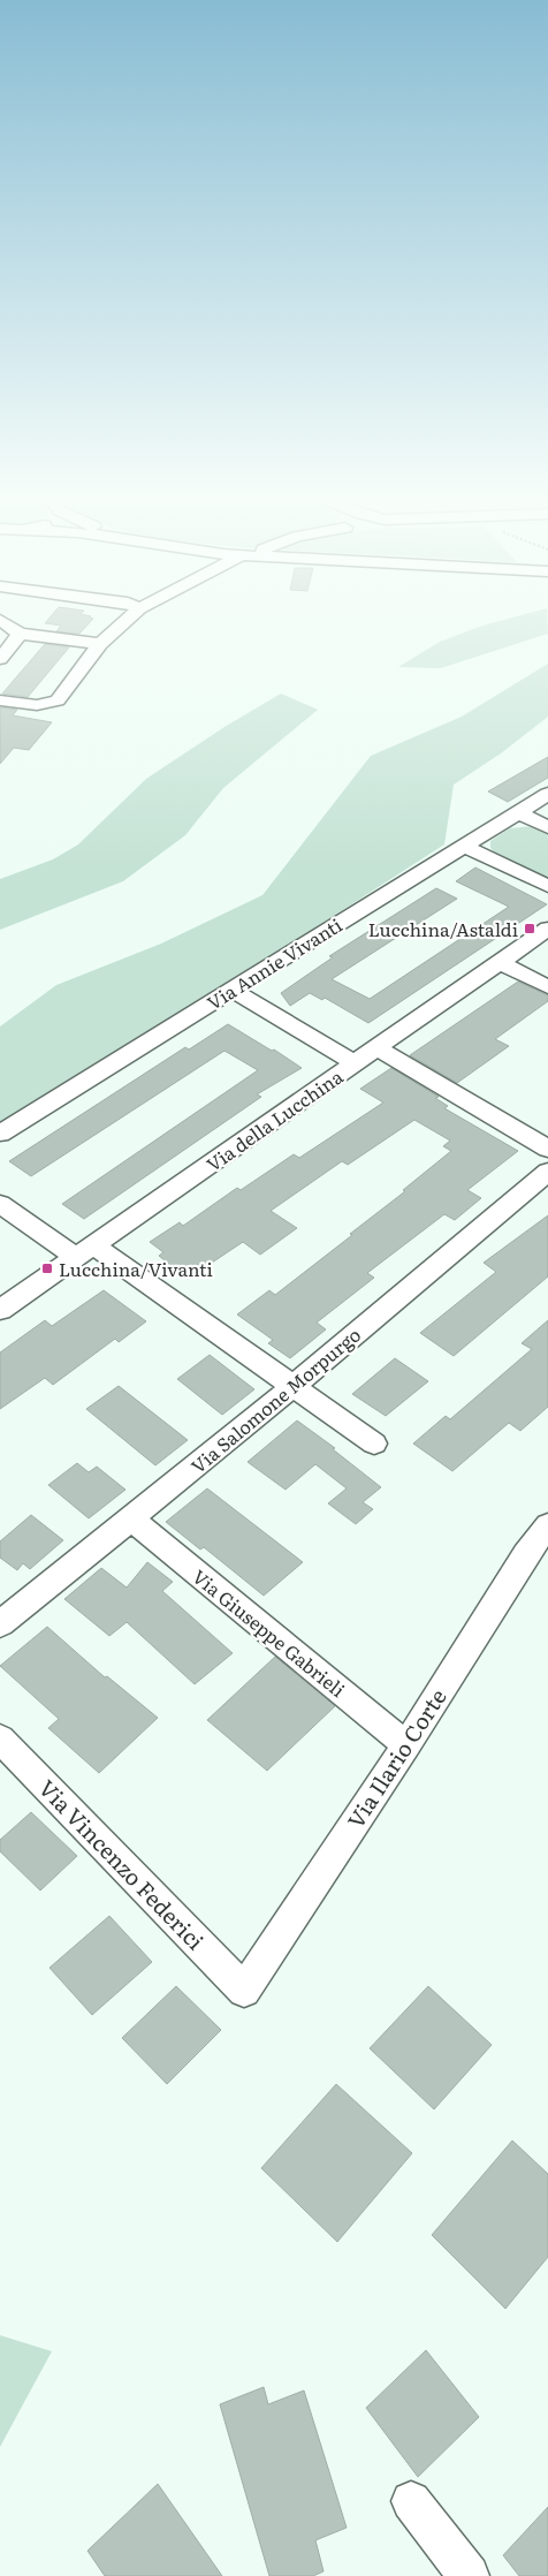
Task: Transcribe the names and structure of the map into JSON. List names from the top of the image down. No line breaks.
{"streets":{"street":["Via Annie Vivanti","Via della Lucchina","Via Salomone Morpurgo","Via Giuseppe Gabrieli","Via Ilario Corte","Via Vincenzo Federici"]},"crossings":[["Via Salomone Morpurgo","Via Giuseppe Gabrieli"],["Via Giuseppe Gabrieli","Via Ilario Corte"],["Via Ilario Corte","Via Vincenzo Federici"]],"places":{"transit":["Lucchina/Astaldi","Lucchina/Vivanti"]}}
